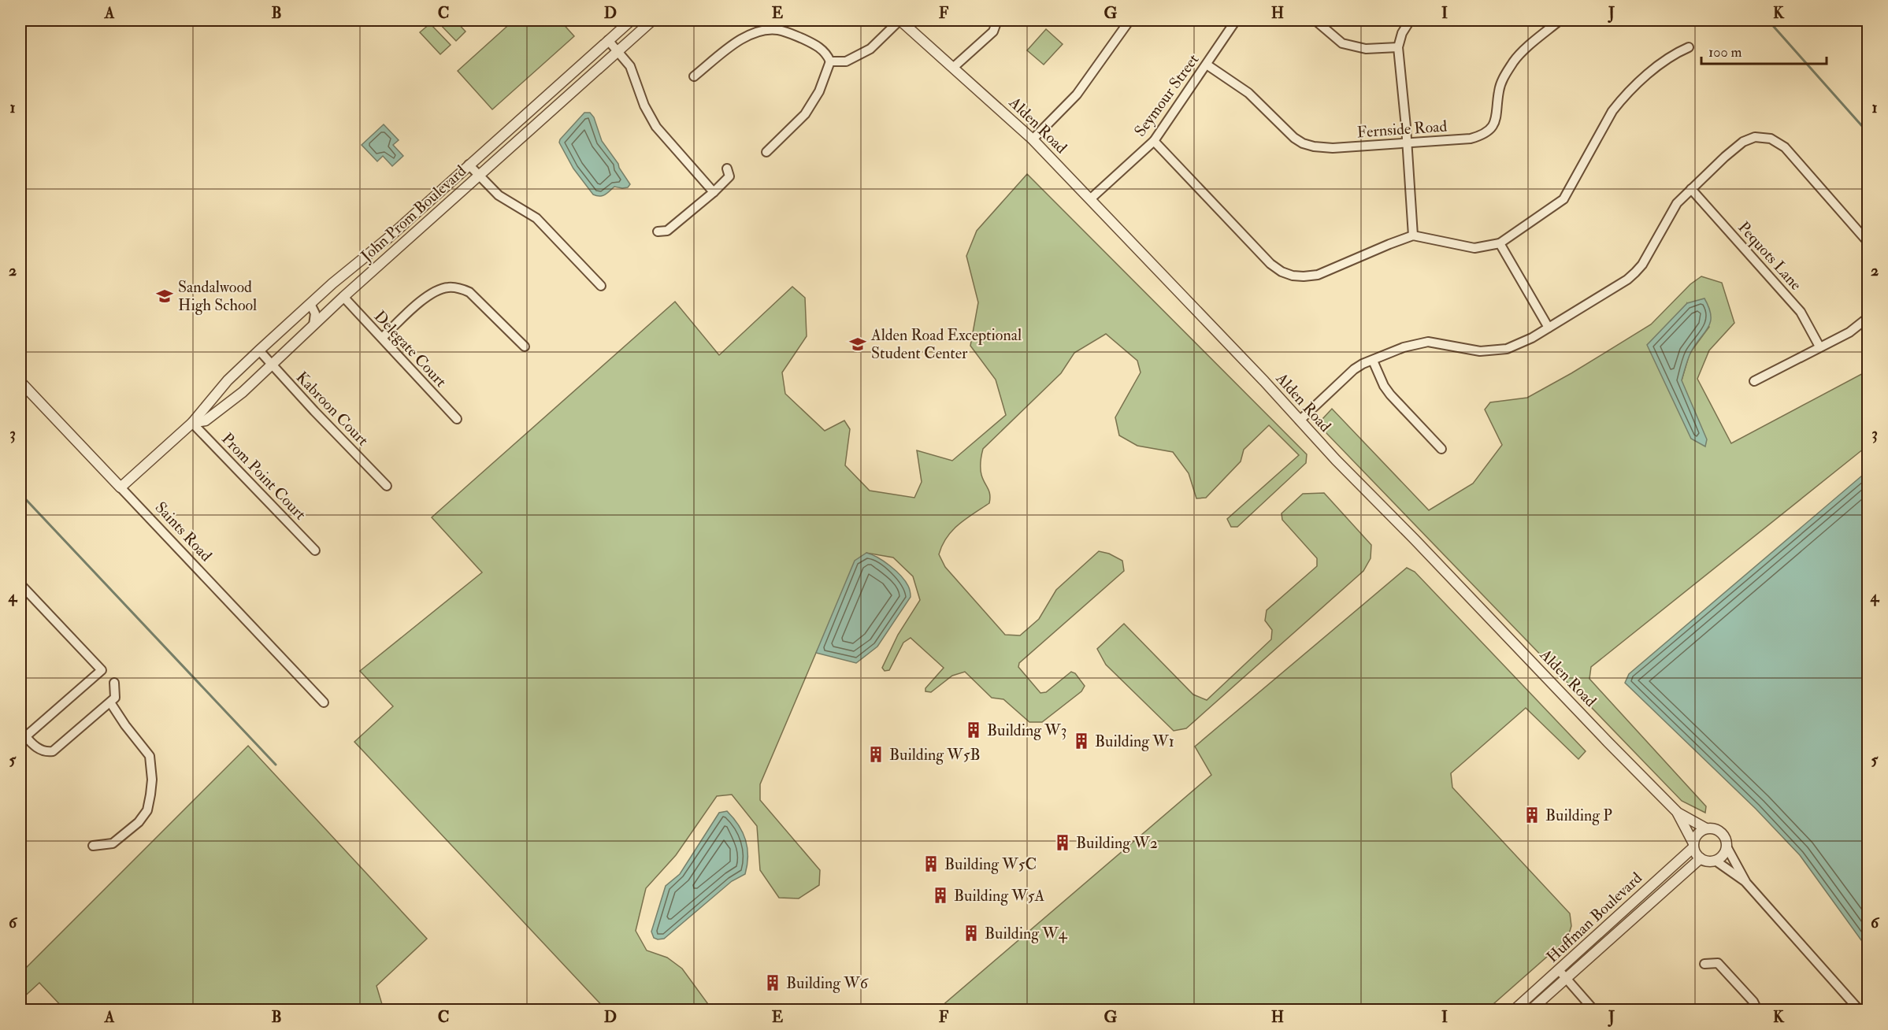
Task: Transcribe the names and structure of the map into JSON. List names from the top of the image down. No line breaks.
{"streets":{"street":["Seymour Street","Alden Road","Fernside Road","John Prom Boulevard","Pequots Lane","Delegate Court","Kabroon Court","Prom Point Court","Saints Road","Huffman Boulevard"]},"crossings":[["Seymour Street","Alden Road"],["Seymour Street","Fernside Road"],["Alden Road","Huffman Boulevard"],["John Prom Boulevard","Delegate Court"],["John Prom Boulevard","Kabroon Court"],["John Prom Boulevard","Prom Point Court"],["John Prom Boulevard","Saints Road"]],"places":{"school or university":["Sandalwood High School","Alden Road Exceptional Student Center"],"building":["Building W3","Building W1","Building W5B","Building P","Building W2","Building W5C","Building W5A","Building W4","Building W6"]},"scale_bar":"100 m","grid":{"columns":["A","B","C","D","E","F","G","H","I","J","K"],"rows":["1","2","3","4","5","6"]}}
